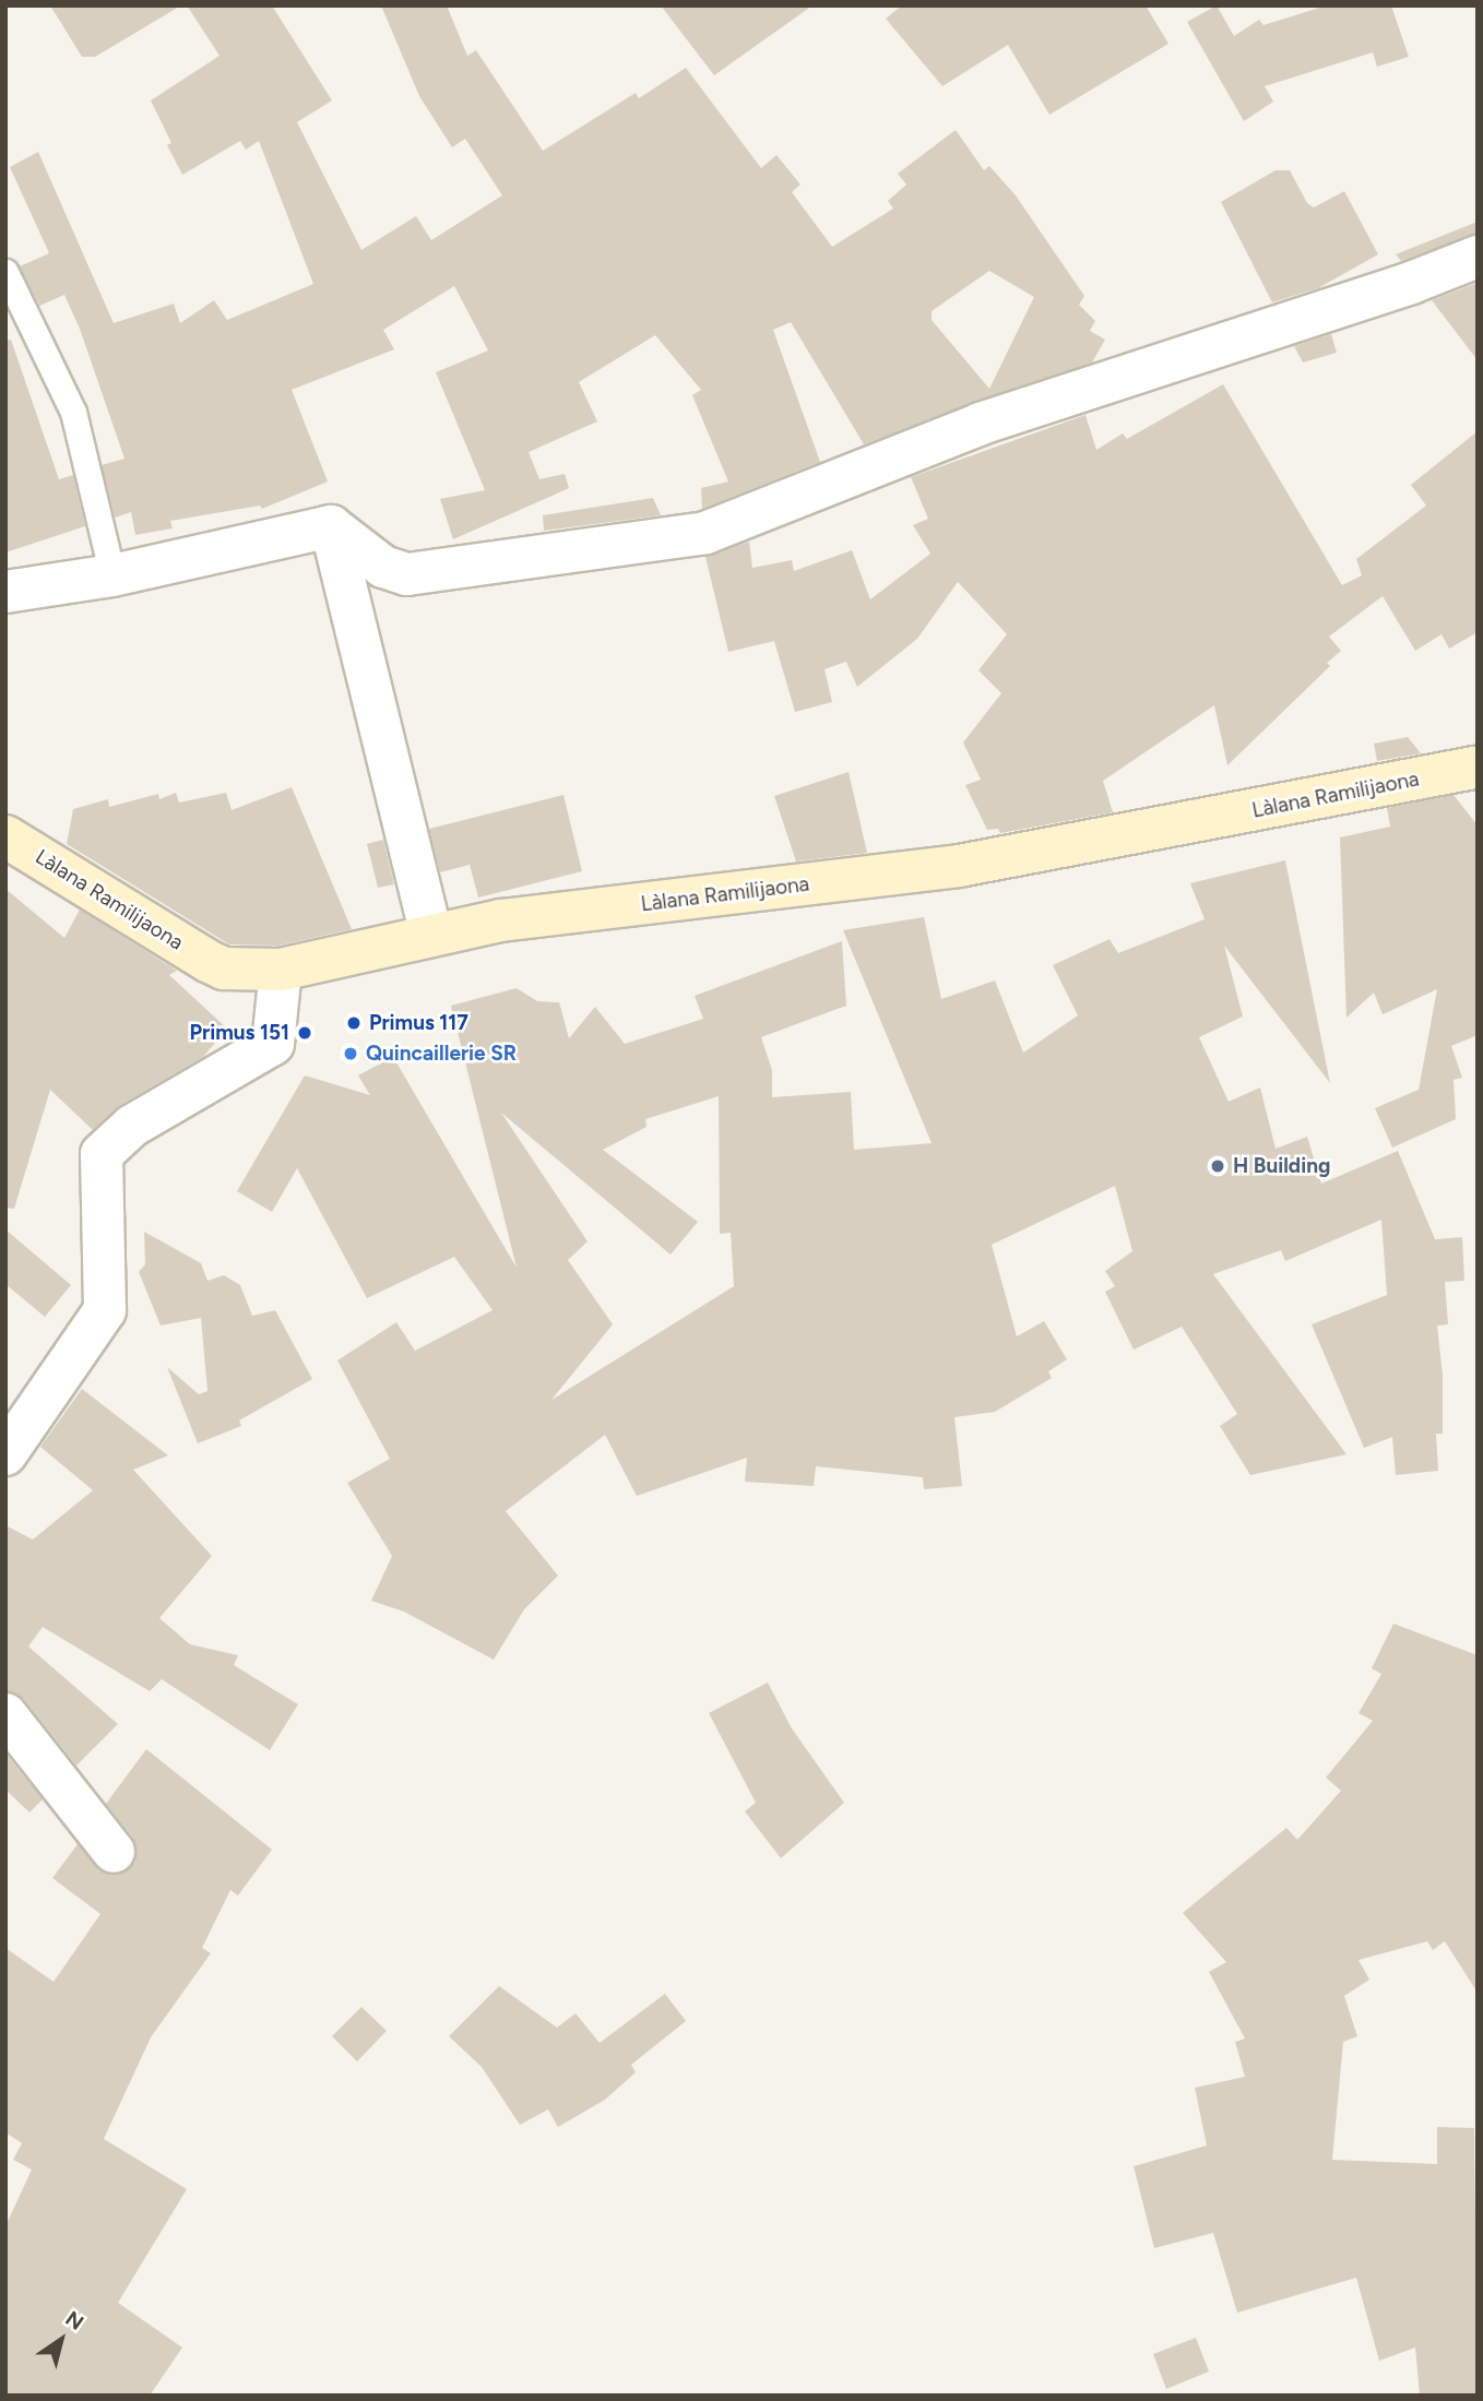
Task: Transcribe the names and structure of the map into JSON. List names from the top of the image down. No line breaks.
{"streets":{"street":["Làlana Ramilijaona"]},"places":["Primus 117","Primus 151","Quincaillerie SR","H Building"],"north":"top right"}
